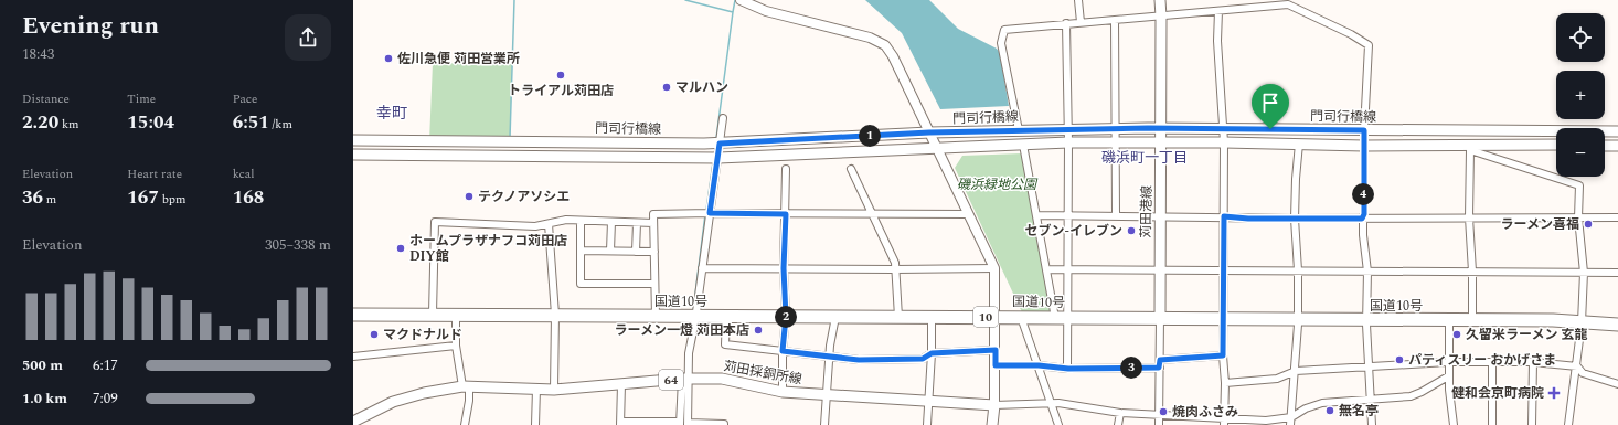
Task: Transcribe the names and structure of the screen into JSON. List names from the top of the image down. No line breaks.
{"streets":{"highway":["国道10号","10"],"main road":["門司行橋線","苅田港線","苅田採銅所線","64"]},"crossings":[["門司行橋線","苅田港線"],["苅田港線","国道10号"]],"districts":["幸町","磯浜町一丁目"],"parks":["磯浜緑地公園"],"places":{"other":["佐川急便 苅田営業所","トライアル苅田店","マルハン","テクノアソシエ","ラーメン喜福","セブン-イレブン","ホームプラザナフコ苅田店 DIY館","ラーメン一燈 苅田本店","マクドナルド","久留米ラーメン 玄龍","パティスリー おかげさま","無名亭","焼肉ふさみ"],"health":["健和会京町病院"]},"page":{"heading":["Evening run","18:43"],"map_buttons":["+","−"],"stats":[["Distance","2.20 km"],["Time","15:04"],["Pace","6:51 /km"],["Elevation","36 m"],["Heart rate","167 bpm"],["kcal","168"]],"pins":["1","4","2","3"],"chart":["Elevation","305–338 m"],"list":[{"name":"500 m","note":"6:17"},{"name":"1.0 km","note":"7:09"}]}}
